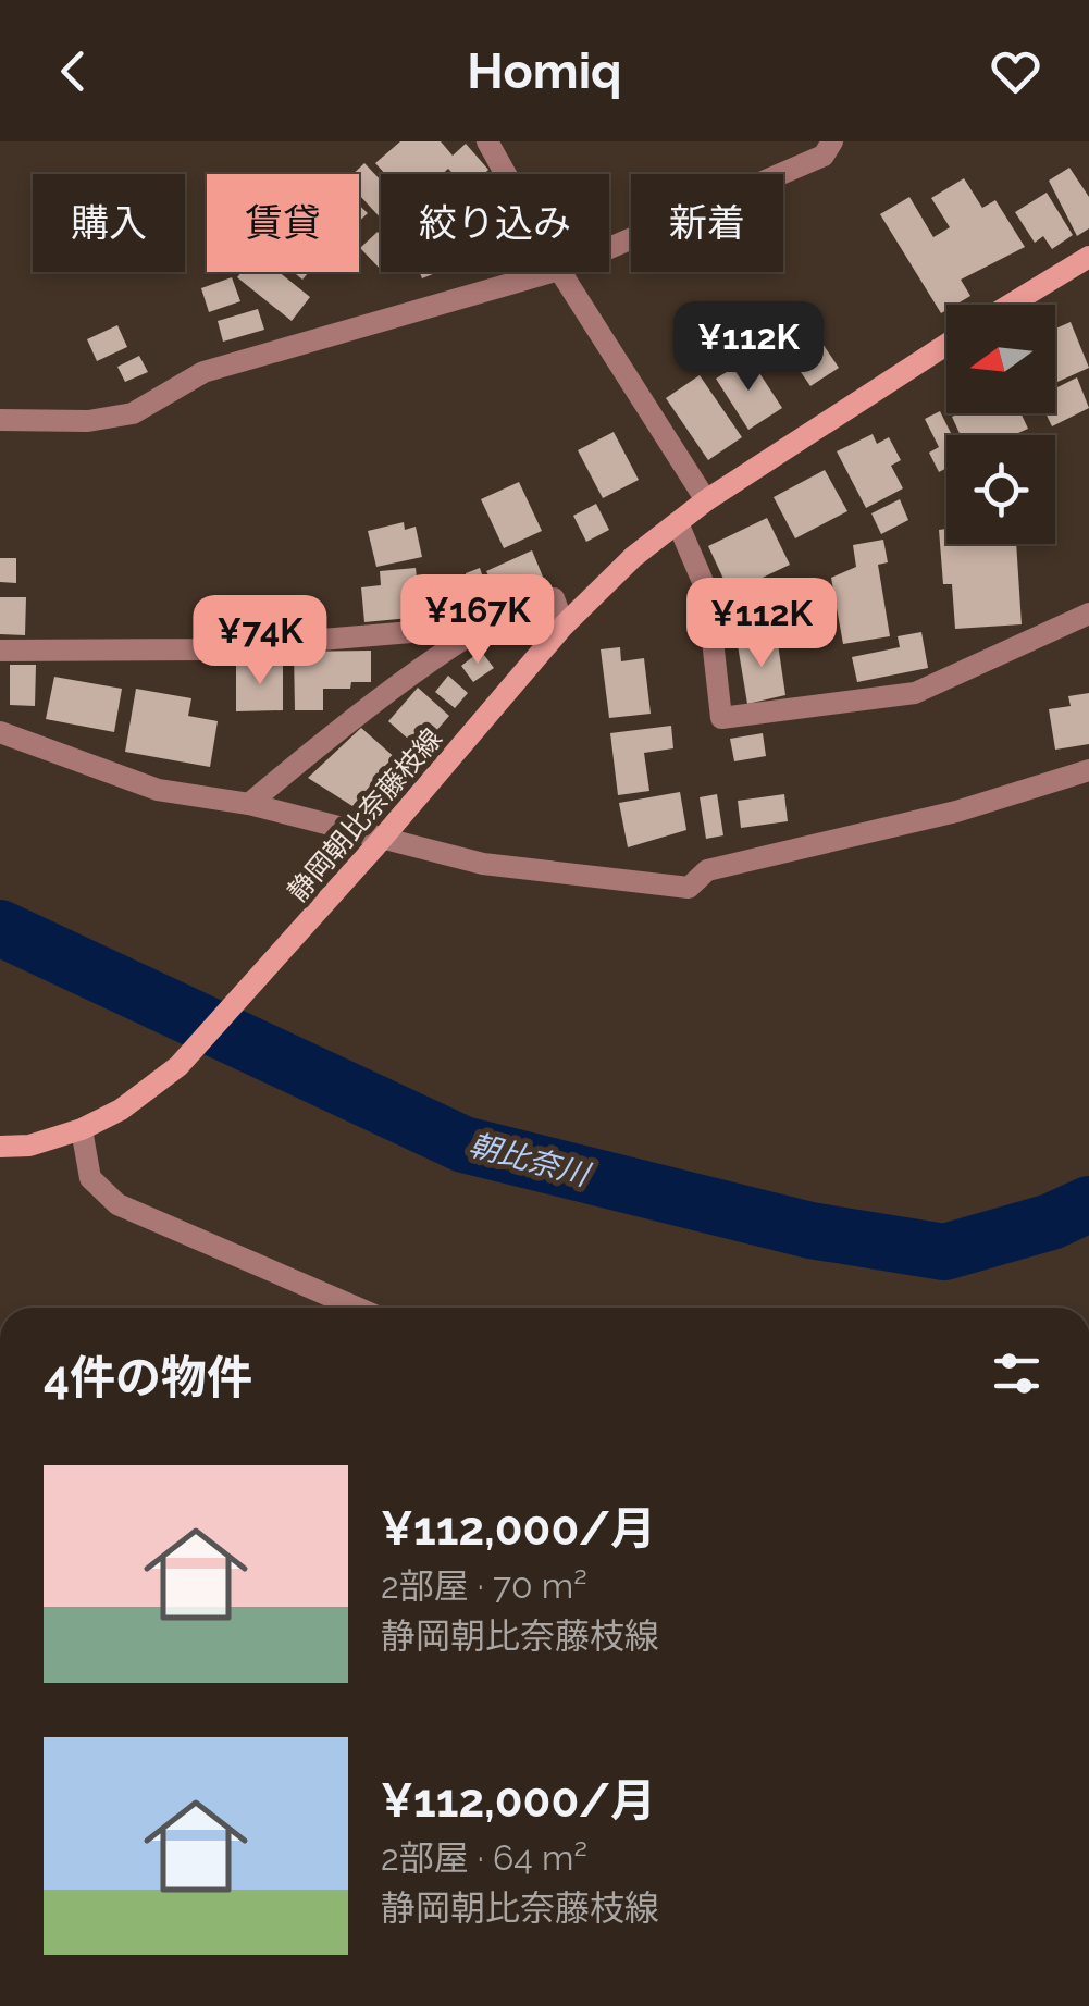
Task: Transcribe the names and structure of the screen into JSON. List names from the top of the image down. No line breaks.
{"streets":{"main road":["静岡朝比奈藤枝線"]},"water":["朝比奈川"],"north":"left","page":{"header":"Homiq","chip":["購入","賃貸","絞り込み","新着"],"price":["¥112K","¥167K","¥112K","¥74K"],"heading":"4件の物件","list":[{"name":"¥112,000/月","note":"2部屋 · 70 m² · 静岡朝比奈藤枝線"},{"name":"¥112,000/月","note":"2部屋 · 64 m² · 静岡朝比奈藤枝線"}]}}
